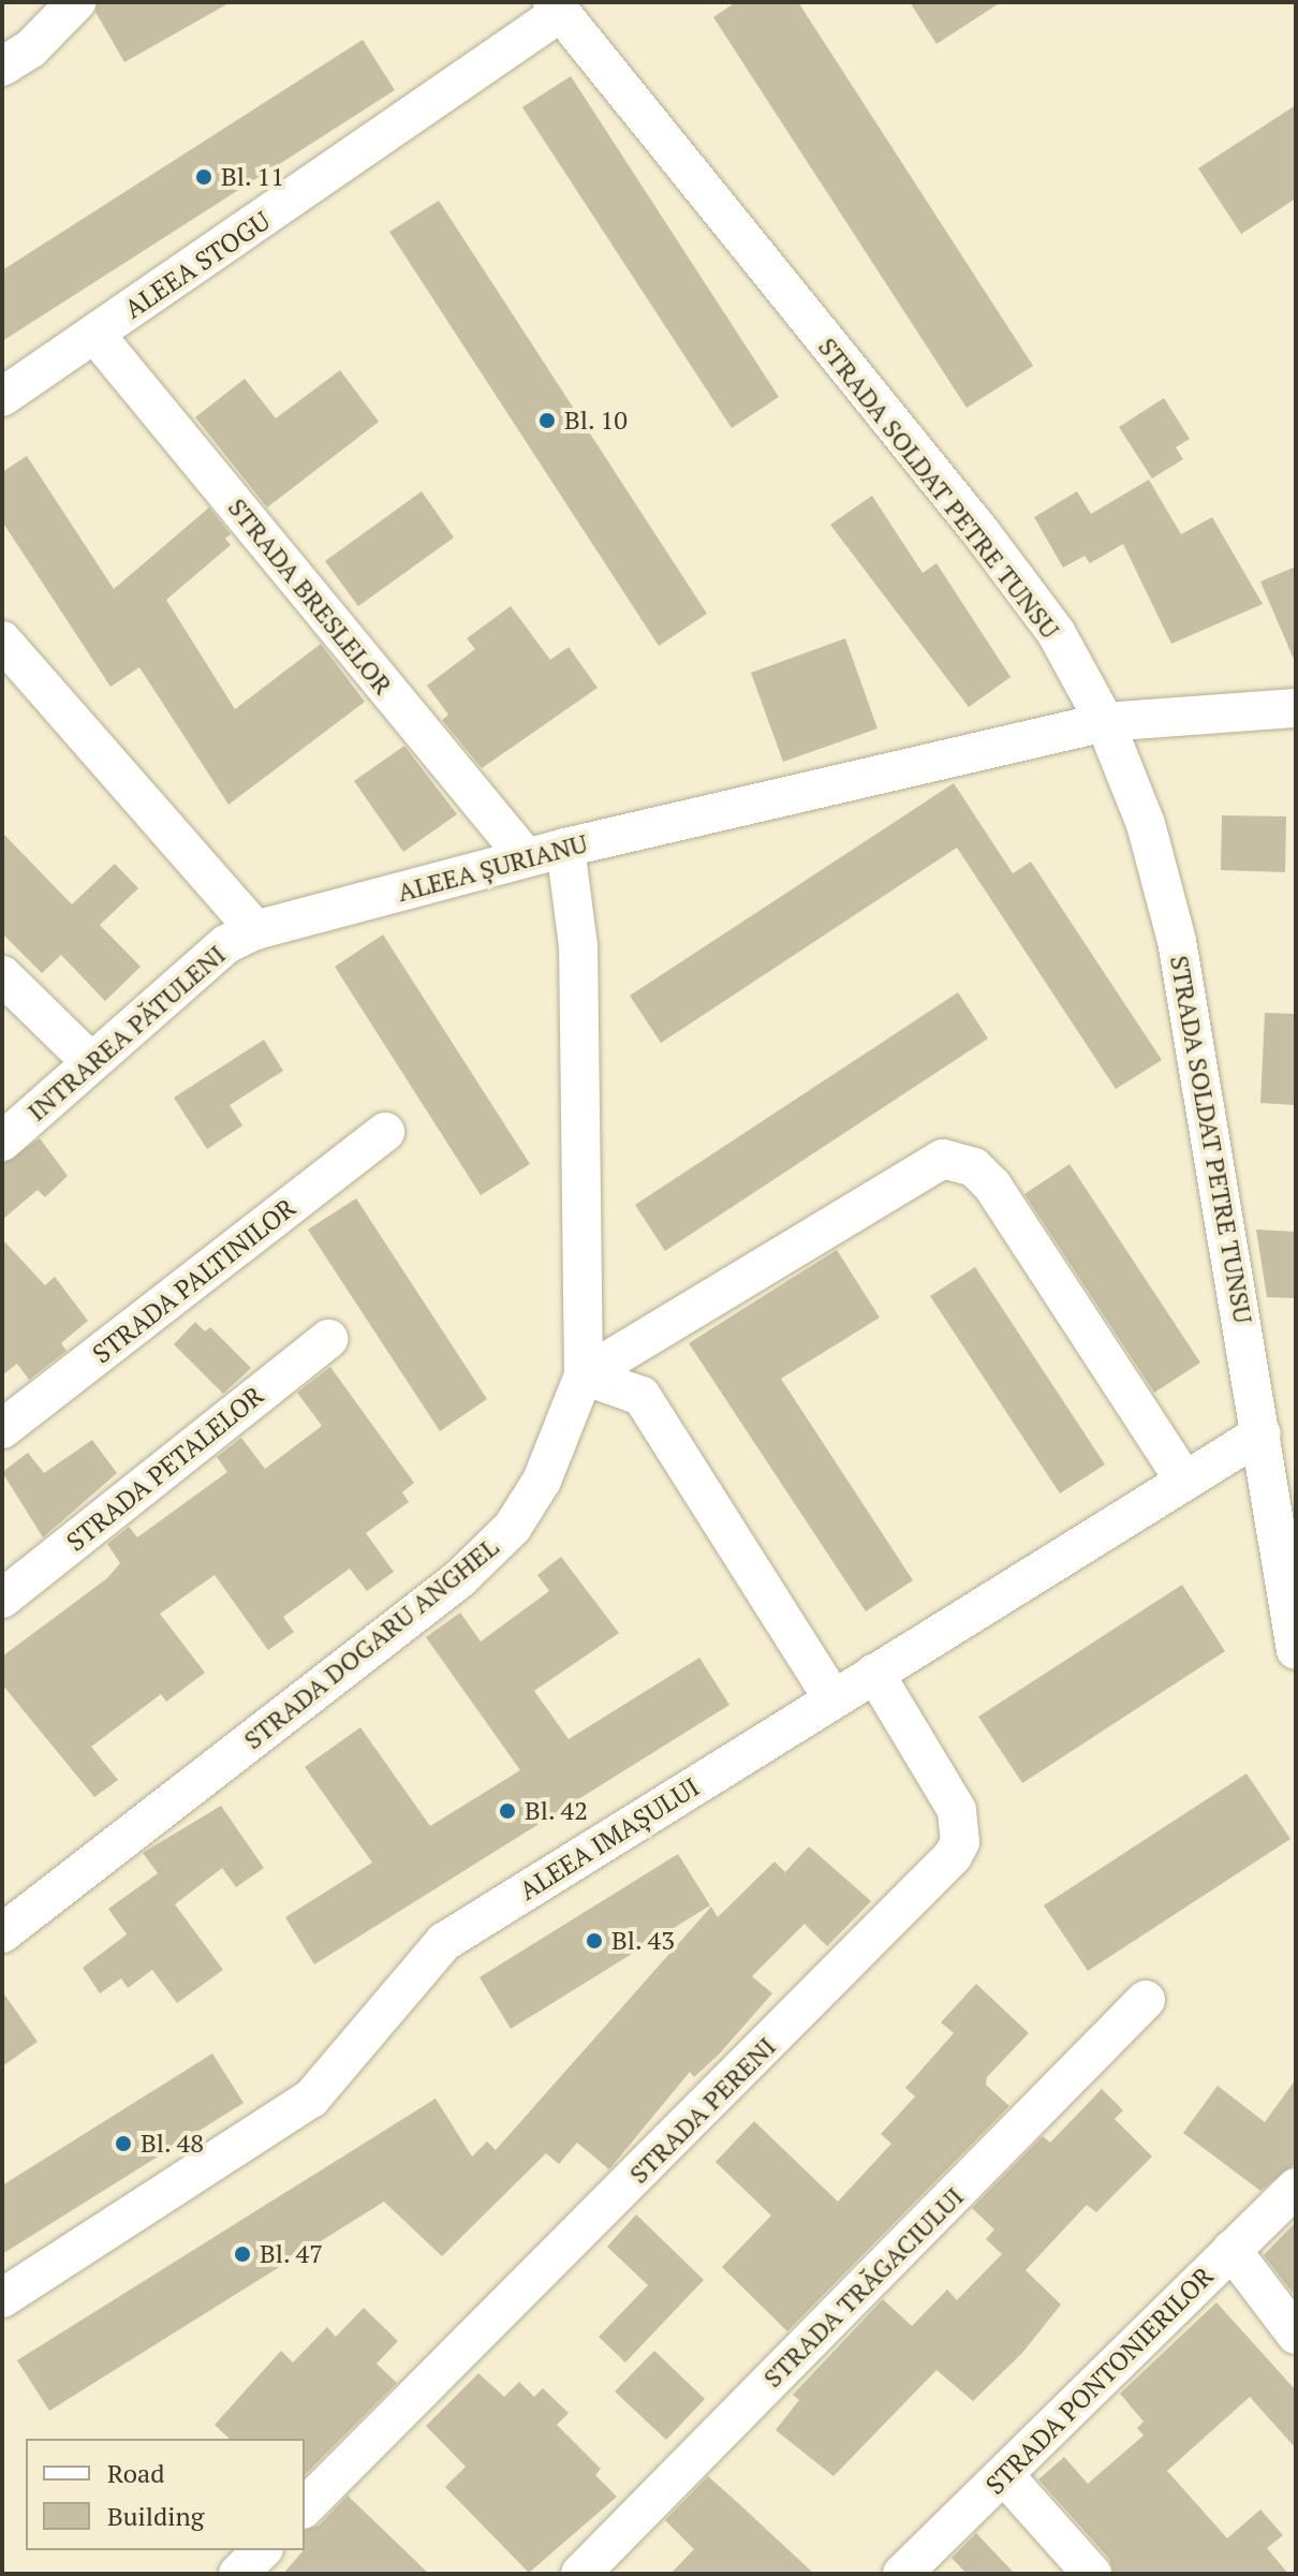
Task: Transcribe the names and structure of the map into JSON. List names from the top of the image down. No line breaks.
{"streets":{"street":["ALEEA STOGU","STRADA SOLDAT PETRE TUNSU","STRADA BRESLELOR","ALEEA ȘURIANU","INTRAREA PĂTULENI","STRADA PALTINILOR","STRADA PETALELOR","STRADA DOGARU ANGHEL","ALEEA IMAȘULUI","STRADA PERENI","STRADA TRĂGACIULUI","STRADA PONTONIERILOR"]},"crossings":[["ALEEA STOGU","STRADA SOLDAT PETRE TUNSU"],["ALEEA STOGU","STRADA BRESLELOR"],["STRADA SOLDAT PETRE TUNSU","ALEEA ȘURIANU"],["STRADA SOLDAT PETRE TUNSU","ALEEA IMAȘULUI"],["STRADA BRESLELOR","ALEEA ȘURIANU"],["ALEEA ȘURIANU","INTRAREA PĂTULENI"],["ALEEA ȘURIANU","STRADA DOGARU ANGHEL"],["ALEEA IMAȘULUI","STRADA PERENI"]],"places":["Bl. 11","Bl. 10","Bl. 42","Bl. 43","Bl. 48","Bl. 47"],"legend":["Road","Building"]}
